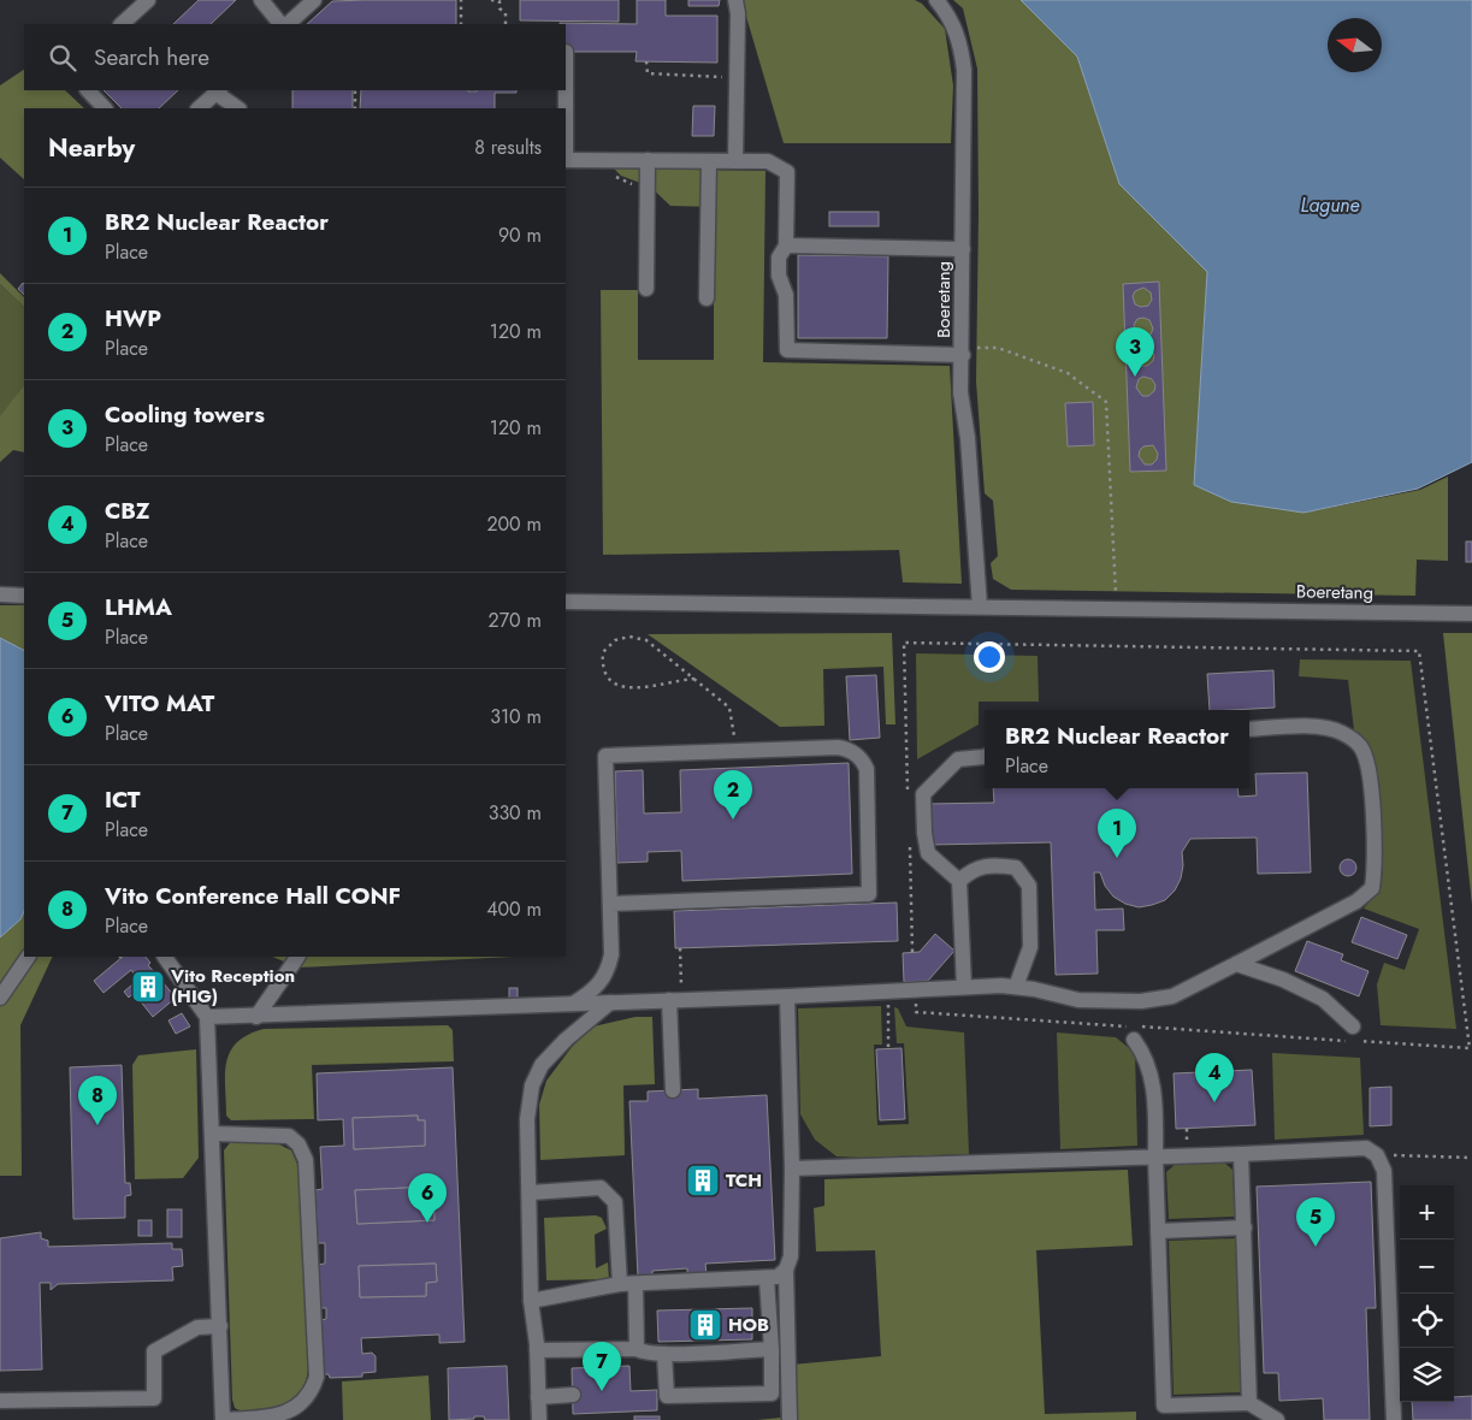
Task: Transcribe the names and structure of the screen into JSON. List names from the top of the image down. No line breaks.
{"streets":{"street":["Boeretang"]},"water":["Lagune"],"places":{"building":["Vito Reception (HIG)","TCH","HOB"]},"north":"left","page":{"search":"Search here","heading":["Nearby","8 results"],"list":[{"mark":"1","name":"BR2 Nuclear Reactor","note":"Place","value":"90 m"},{"mark":"2","name":"HWP","note":"Place","value":"120 m"},{"mark":"3","name":"Cooling towers","note":"Place","value":"120 m"},{"mark":"4","name":"CBZ","note":"Place","value":"200 m"},{"mark":"5","name":"LHMA","note":"Place","value":"270 m"},{"mark":"6","name":"VITO MAT","note":"Place","value":"310 m"},{"mark":"7","name":"ICT","note":"Place","value":"330 m"},{"mark":"8","name":"Vito Conference Hall CONF","note":"Place","value":"400 m"}],"pins":["3","2","1","4","8","6","5","7"],"popup":["BR2 Nuclear Reactor","Place"],"map_buttons":["+","−"]}}
